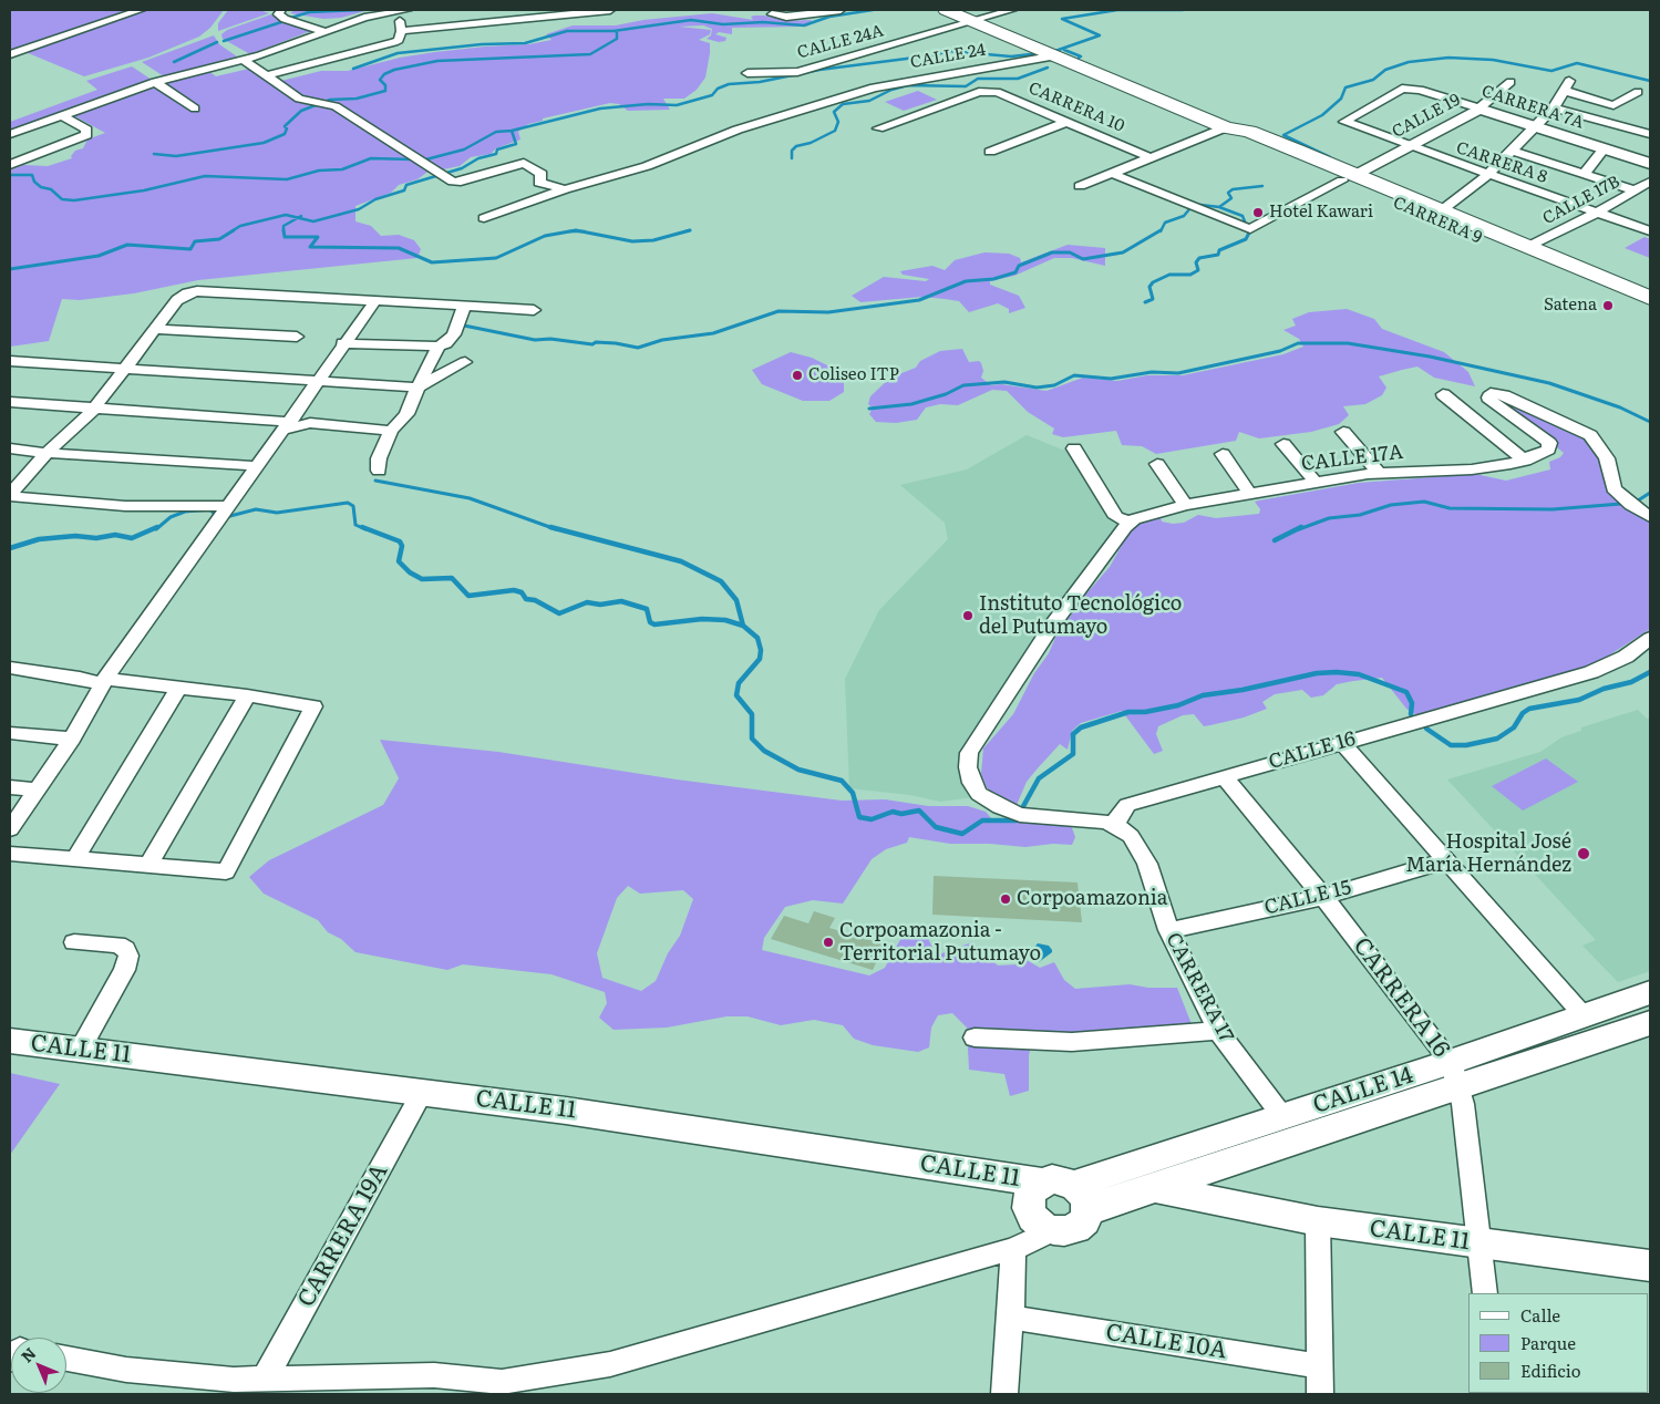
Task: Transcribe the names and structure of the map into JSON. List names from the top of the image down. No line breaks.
{"streets":{"highway":["CARRERA 9"],"street":["CALLE 24A","CALLE 24","CARRERA 10","CARRERA 7A","CALLE 19","CARRERA 8","CALLE 17B","CALLE 17A","CALLE 16","CALLE 15","CARRERA 17","CARRERA 16","CALLE 11","CALLE 14","CARRERA 19A","CALLE 10A"]},"crossings":[["CALLE 24A","CALLE 24"],["CALLE 24A","CARRERA 9"],["CALLE 24","CARRERA 9"],["CARRERA 7A","CALLE 19"],["CARRERA 7A","CARRERA 8"],["CARRERA 7A","CALLE 17B"],["CALLE 19","CARRERA 8"],["CALLE 19","CARRERA 9"],["CARRERA 8","CALLE 17B"],["CALLE 17B","CARRERA 9"],["CALLE 16","CARRERA 17"],["CALLE 16","CARRERA 16"],["CALLE 15","CARRERA 17"],["CALLE 15","CARRERA 16"],["CARRERA 17","CALLE 14"],["CARRERA 16","CALLE 14"],["CALLE 11","CALLE 14"],["CALLE 11","CARRERA 19A"]],"places":["Hotel Kawari","Satena","Coliseo ITP","Instituto Tecnológico del Putumayo","Hospital José María Hernández","Corpoamazonia","Corpoamazonia - Territorial Putumayo"],"legend":["Calle","Parque","Edificio"],"north":"top left"}
